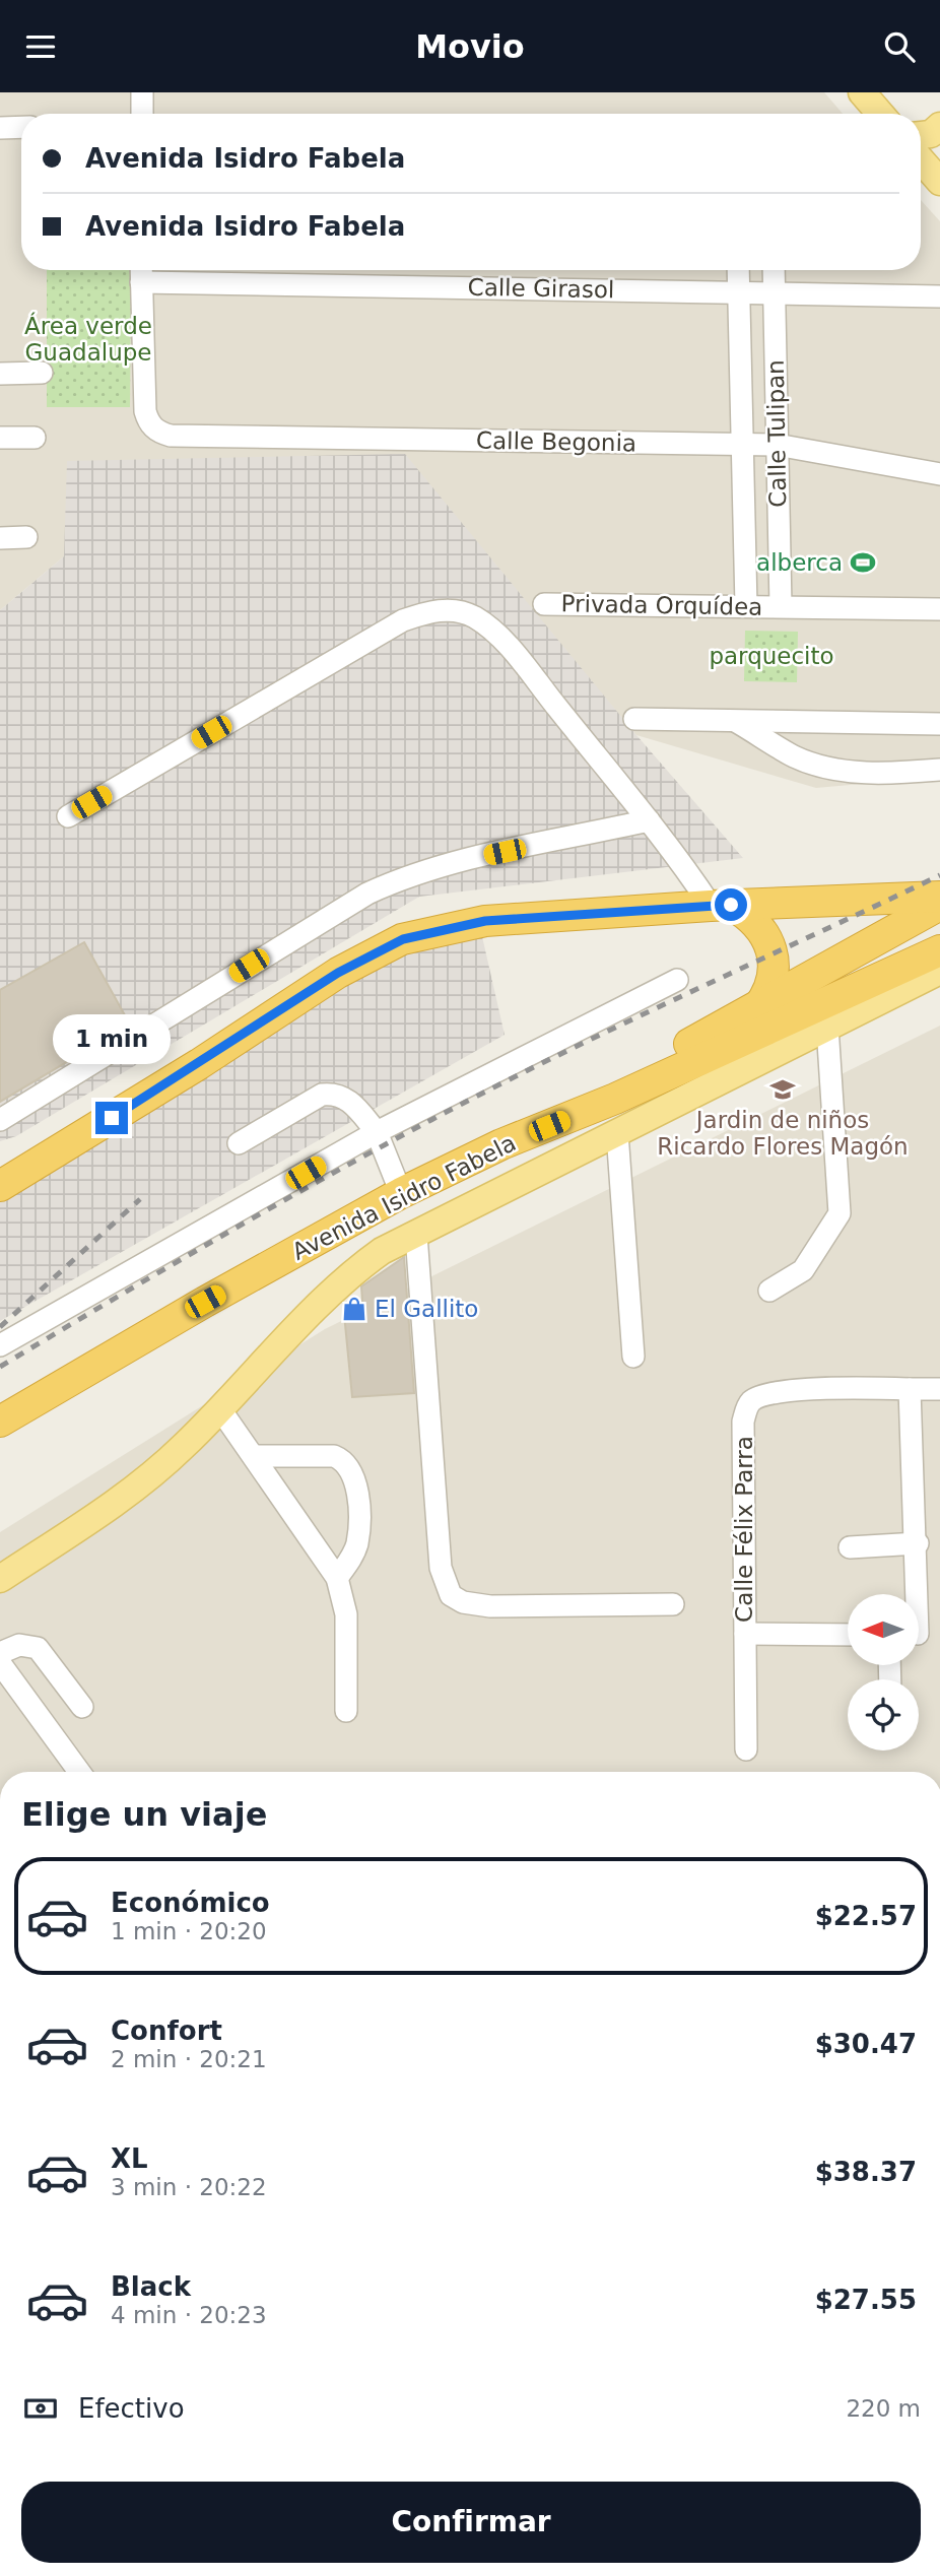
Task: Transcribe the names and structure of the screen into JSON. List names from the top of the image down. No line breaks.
{"streets":{"highway":["Avenida Isidro Fabela"],"street":["Calle Girasol","Calle Tulipan","Calle Begonia","Privada Orquídea","Calle Félix Parra"]},"crossings":[["Calle Girasol","Calle Tulipan"],["Calle Girasol","Calle Begonia"],["Calle Tulipan","Calle Begonia"],["Calle Tulipan","Privada Orquídea"]],"parks":["Área verde Guadalupe","parquecito"],"places":{"sports":["alberca"],"school or university":["Jardin de niños Ricardo Flores Magón"],"shop":["El Gallito"]},"north":"left","page":{"header":"Movio","banner":["Avenida Isidro Fabela","Avenida Isidro Fabela"],"bubble":"1 min","heading":"Elige un viaje","list":[{"name":"Económico","note":"1 min · 20:20","value":"$22.57"},{"name":"Confort","note":"2 min · 20:21","value":"$30.47"},{"name":"XL","note":"3 min · 20:22","value":"$38.37"},{"name":"Black","note":"4 min · 20:23","value":"$27.55"}],"pay":["Efectivo","220 m"],"buttons":"Confirmar"}}
